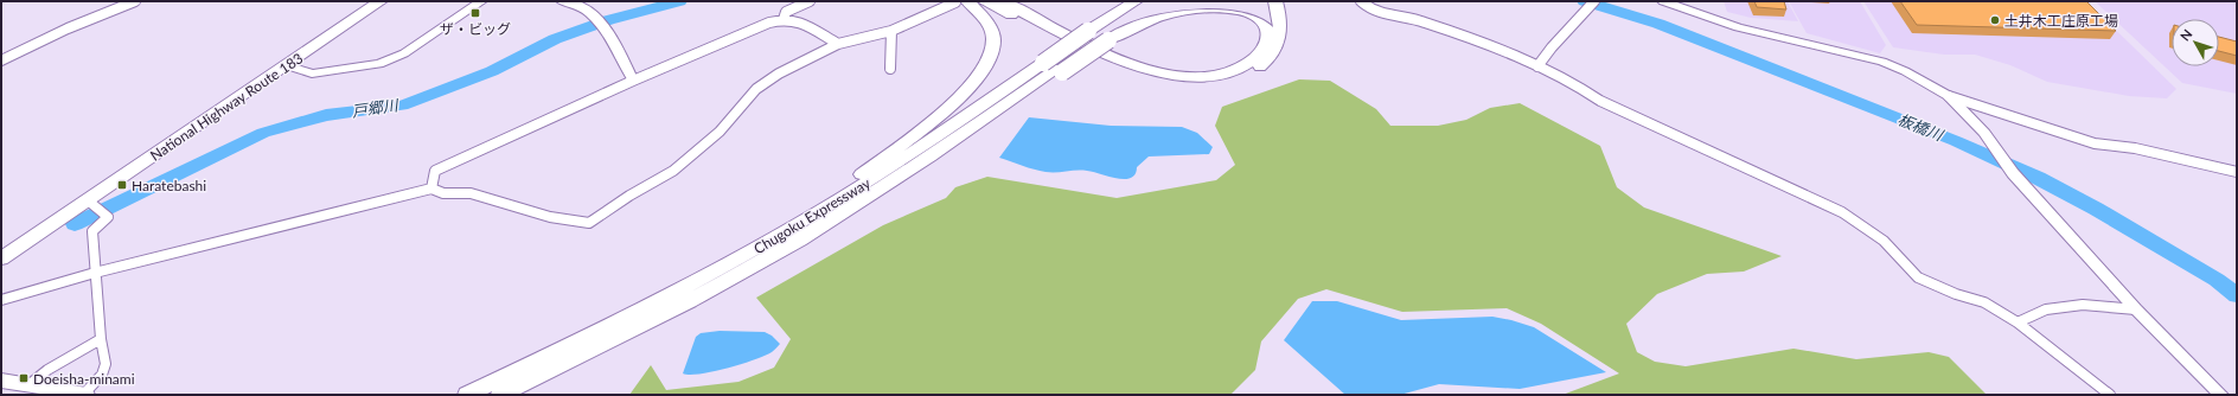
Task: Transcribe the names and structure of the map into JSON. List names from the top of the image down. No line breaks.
{"streets":{"highway":["National Highway Route 183","Chugoku Expressway"]},"water":["戸郷川","板橋川"],"places":{"transit":["ザ・ビッグ","Haratebashi","Doeisha-minami"],"other":["土井木工庄原工場"]},"north":"top left"}
